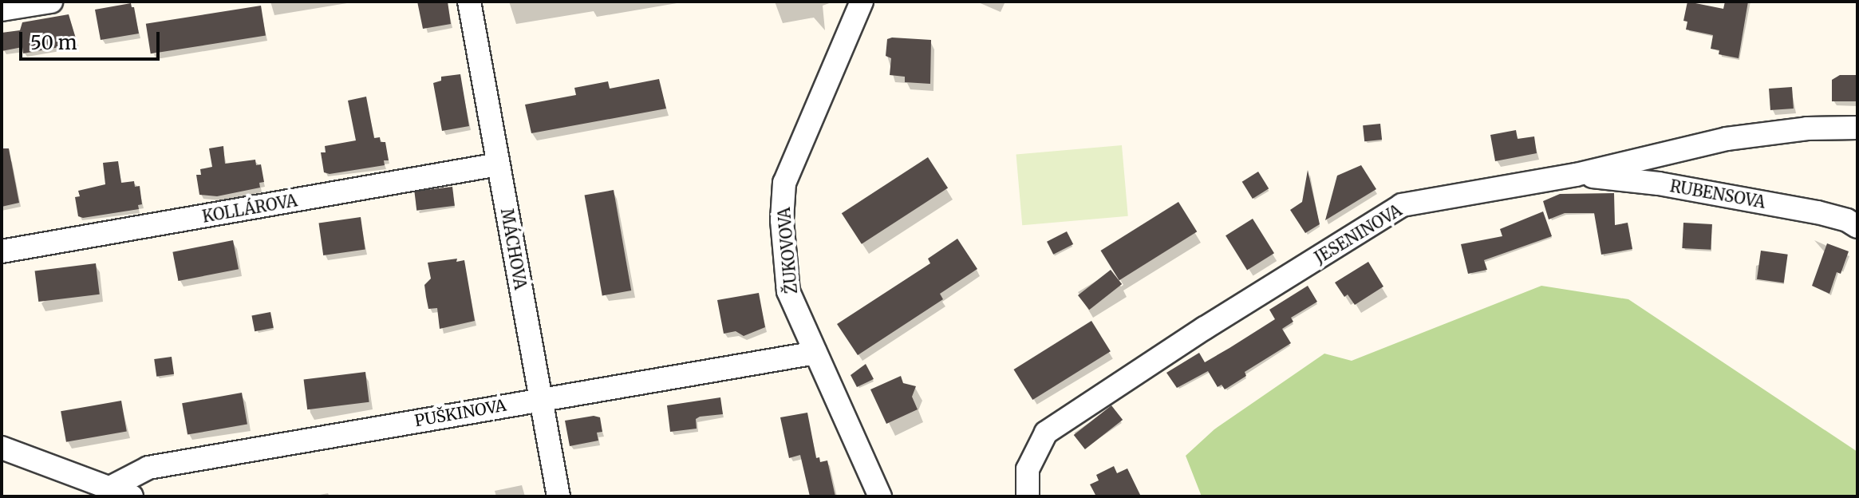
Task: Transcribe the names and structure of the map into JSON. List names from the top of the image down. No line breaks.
{"streets":{"street":["RUBENSOVA","KOLLÁROVA","JESENINOVA","MÁCHOVA","ŽUKOVOVA","PUŠKINOVA"]},"crossings":[["RUBENSOVA","JESENINOVA"],["KOLLÁROVA","MÁCHOVA"],["MÁCHOVA","PUŠKINOVA"],["ŽUKOVOVA","PUŠKINOVA"]],"scale_bar":"50 m"}
